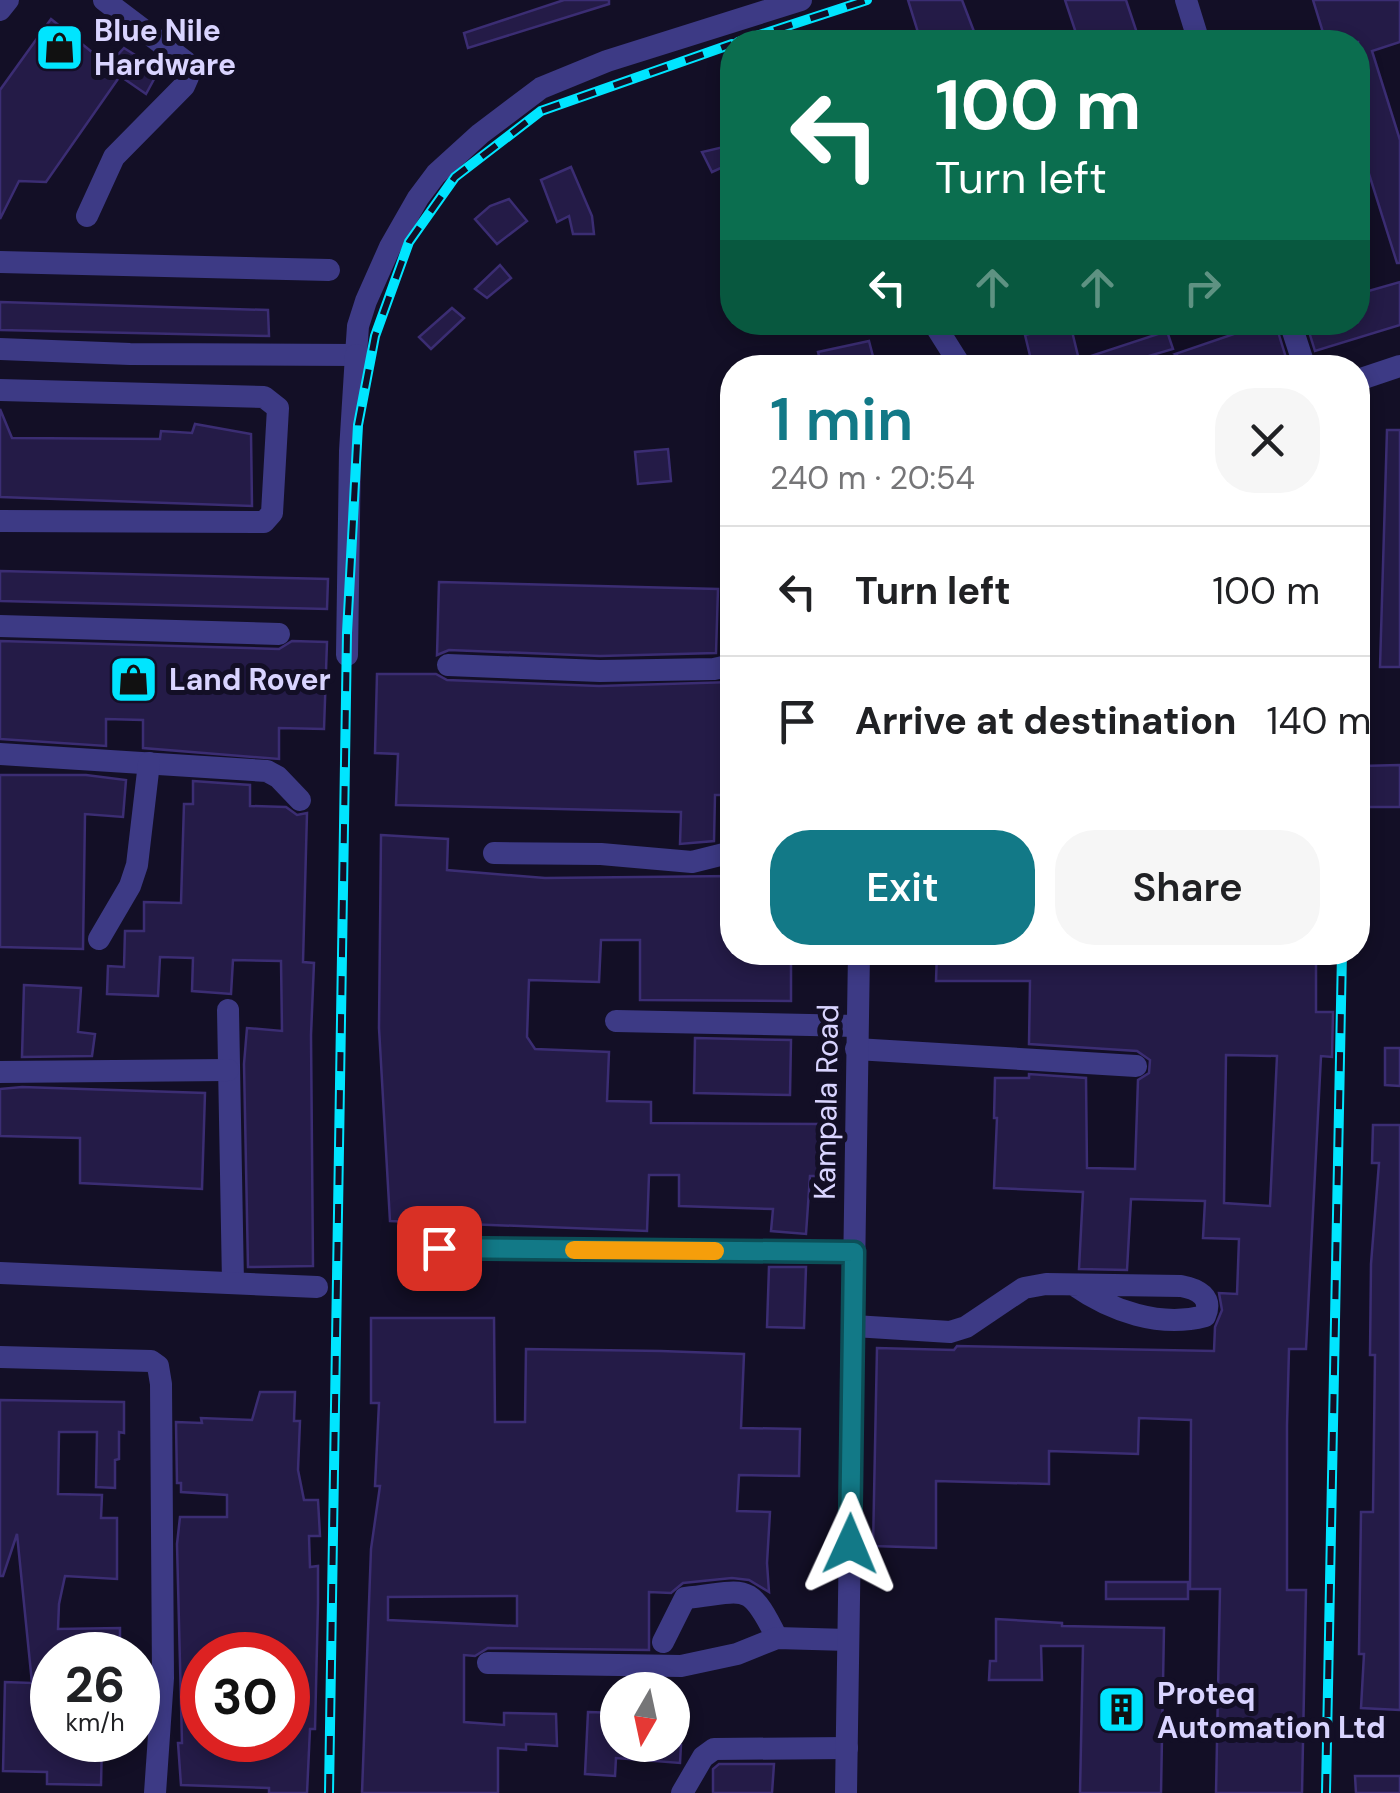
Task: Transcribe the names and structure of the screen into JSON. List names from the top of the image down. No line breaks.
{"streets":{"street":["Kampala Road"]},"places":{"shop":["Blue Nile Hardware","Land Rover"],"building":["Proteq Automation Ltd"]},"north":"bottom","page":{"turn":["100 m","Turn left"],"heading":["1 min","240 m · 20:54"],"list":[{"name":"Turn left","value":"100 m"},{"name":"Arrive at destination","value":"140 m"}],"buttons":["Exit","Share"],"speed":"26 km/h","limit":"30"}}
